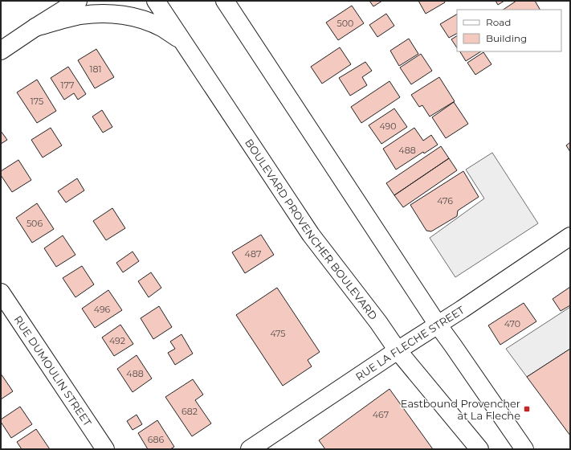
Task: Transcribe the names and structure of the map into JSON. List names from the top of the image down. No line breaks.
{"streets":{"main road":["BOULEVARD PROVENCHER BOULEVARD","RUE LA FLECHE STREET","RUE DUMOULIN STREET"]},"crossings":[["BOULEVARD PROVENCHER BOULEVARD","RUE LA FLECHE STREET"]],"places":{"transit":["Eastbound Provencher at La Fleche"]},"house_numbers":["500","181","177","175","490","488","476","506","487","496","470","475","492","488","682","467","686"],"legend":["Road","Building"]}
